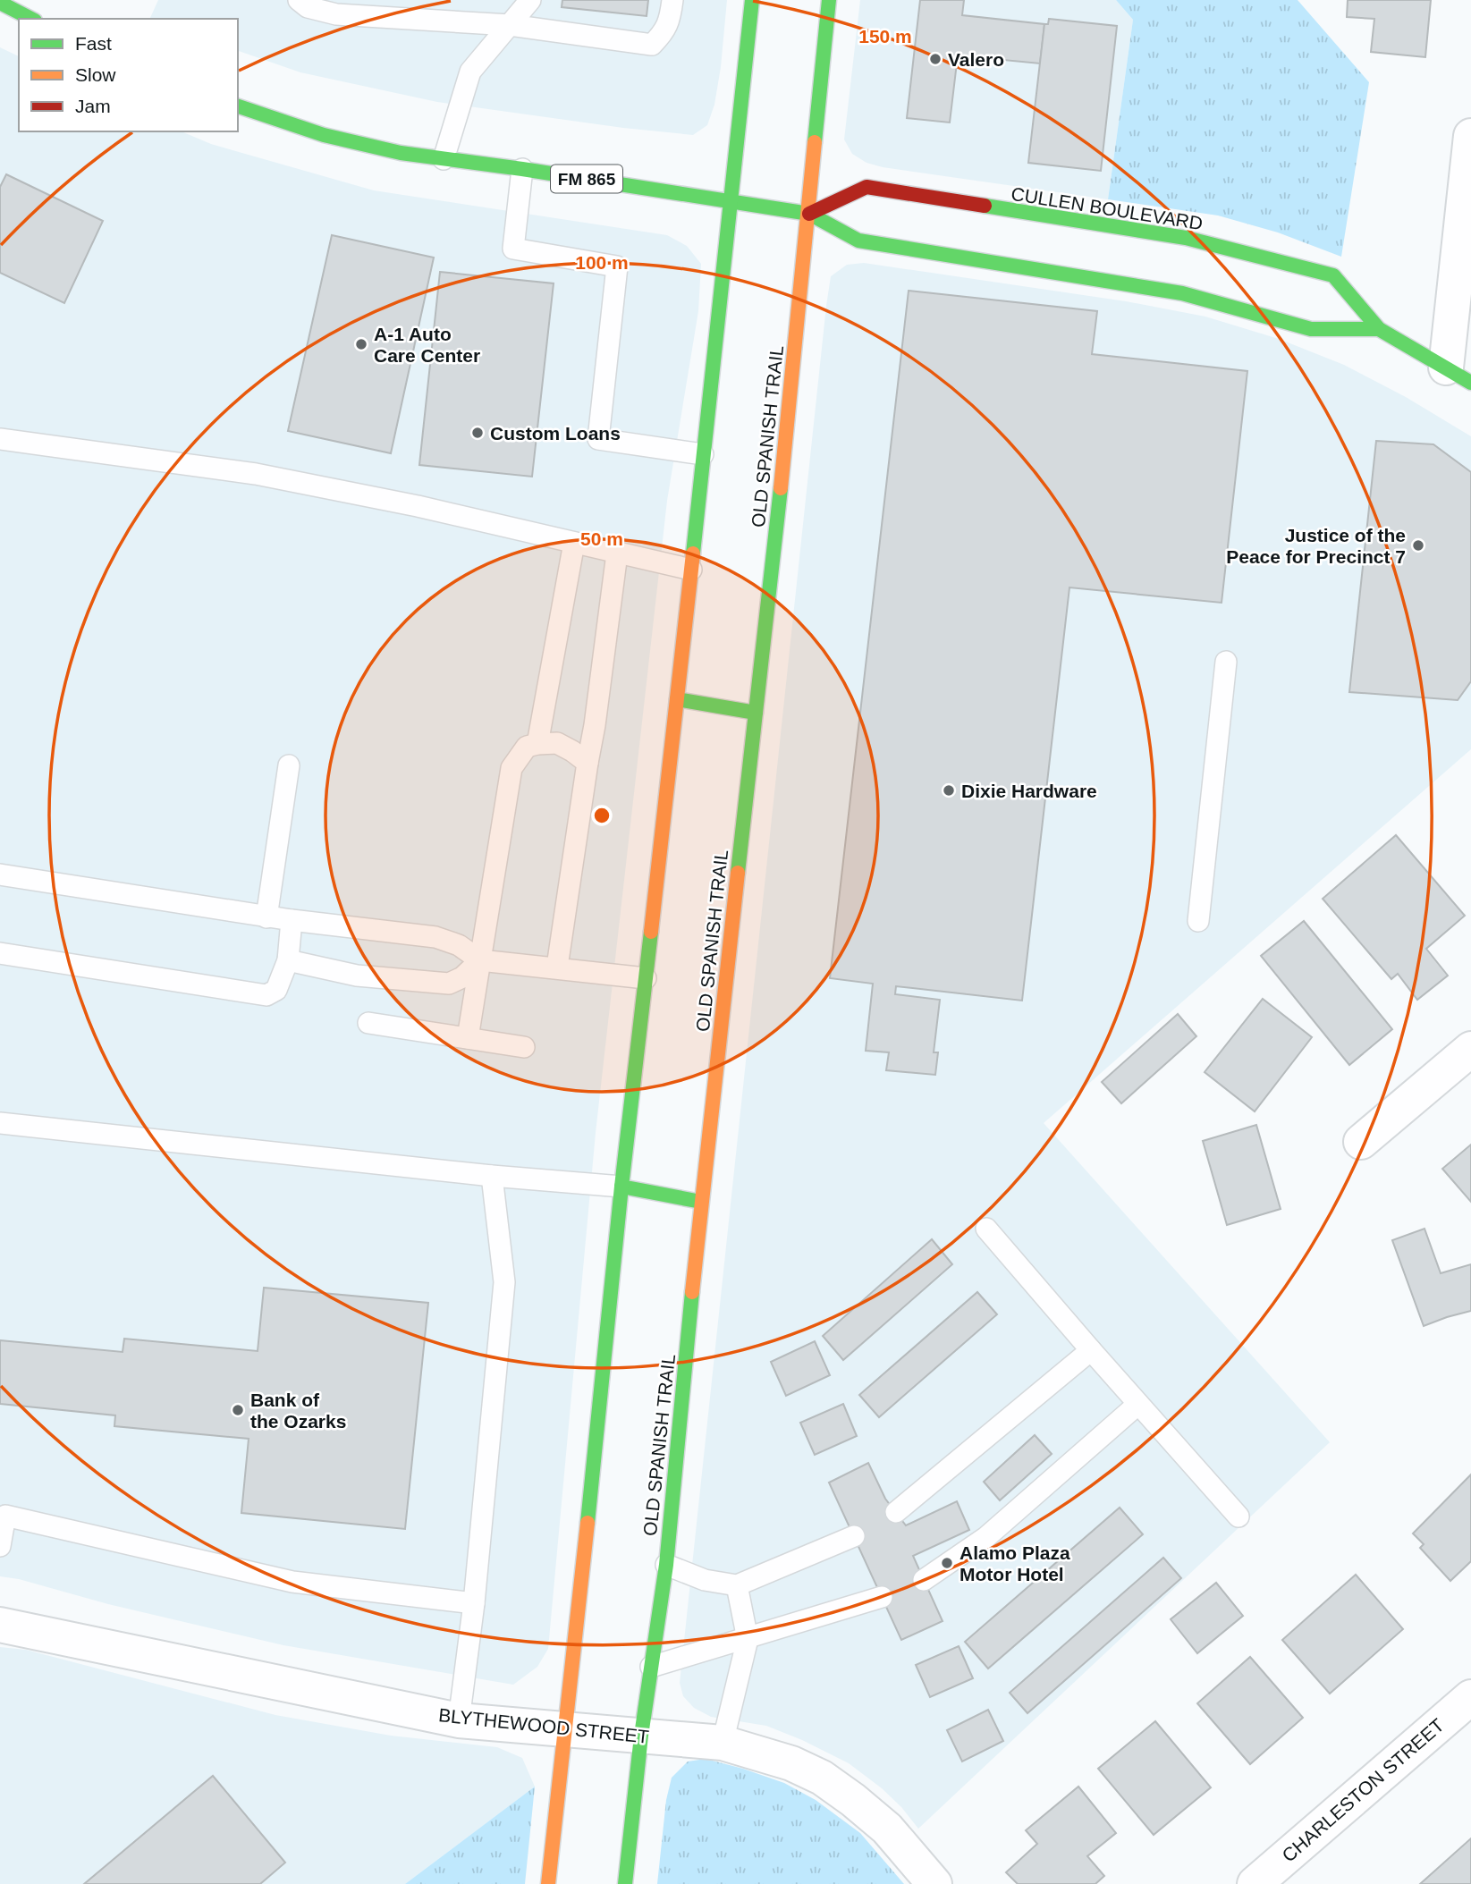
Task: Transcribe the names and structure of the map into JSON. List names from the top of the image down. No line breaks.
{"streets":{"main road":["FM 865","CULLEN BOULEVARD","OLD SPANISH TRAIL"],"street":["BLYTHEWOOD STREET","CHARLESTON STREET"]},"crossings":[["FM 865","CULLEN BOULEVARD"],["FM 865","OLD SPANISH TRAIL"],["CULLEN BOULEVARD","OLD SPANISH TRAIL"],["OLD SPANISH TRAIL","BLYTHEWOOD STREET"]],"places":["Valero","A-1 Auto Care Center","Custom Loans","Justice of the Peace for Precinct 7","Dixie Hardware","Bank of the Ozarks","Alamo Plaza Motor Hotel"],"legend":["Fast","Slow","Jam"],"rings":["150 m","100 m","50 m"]}
